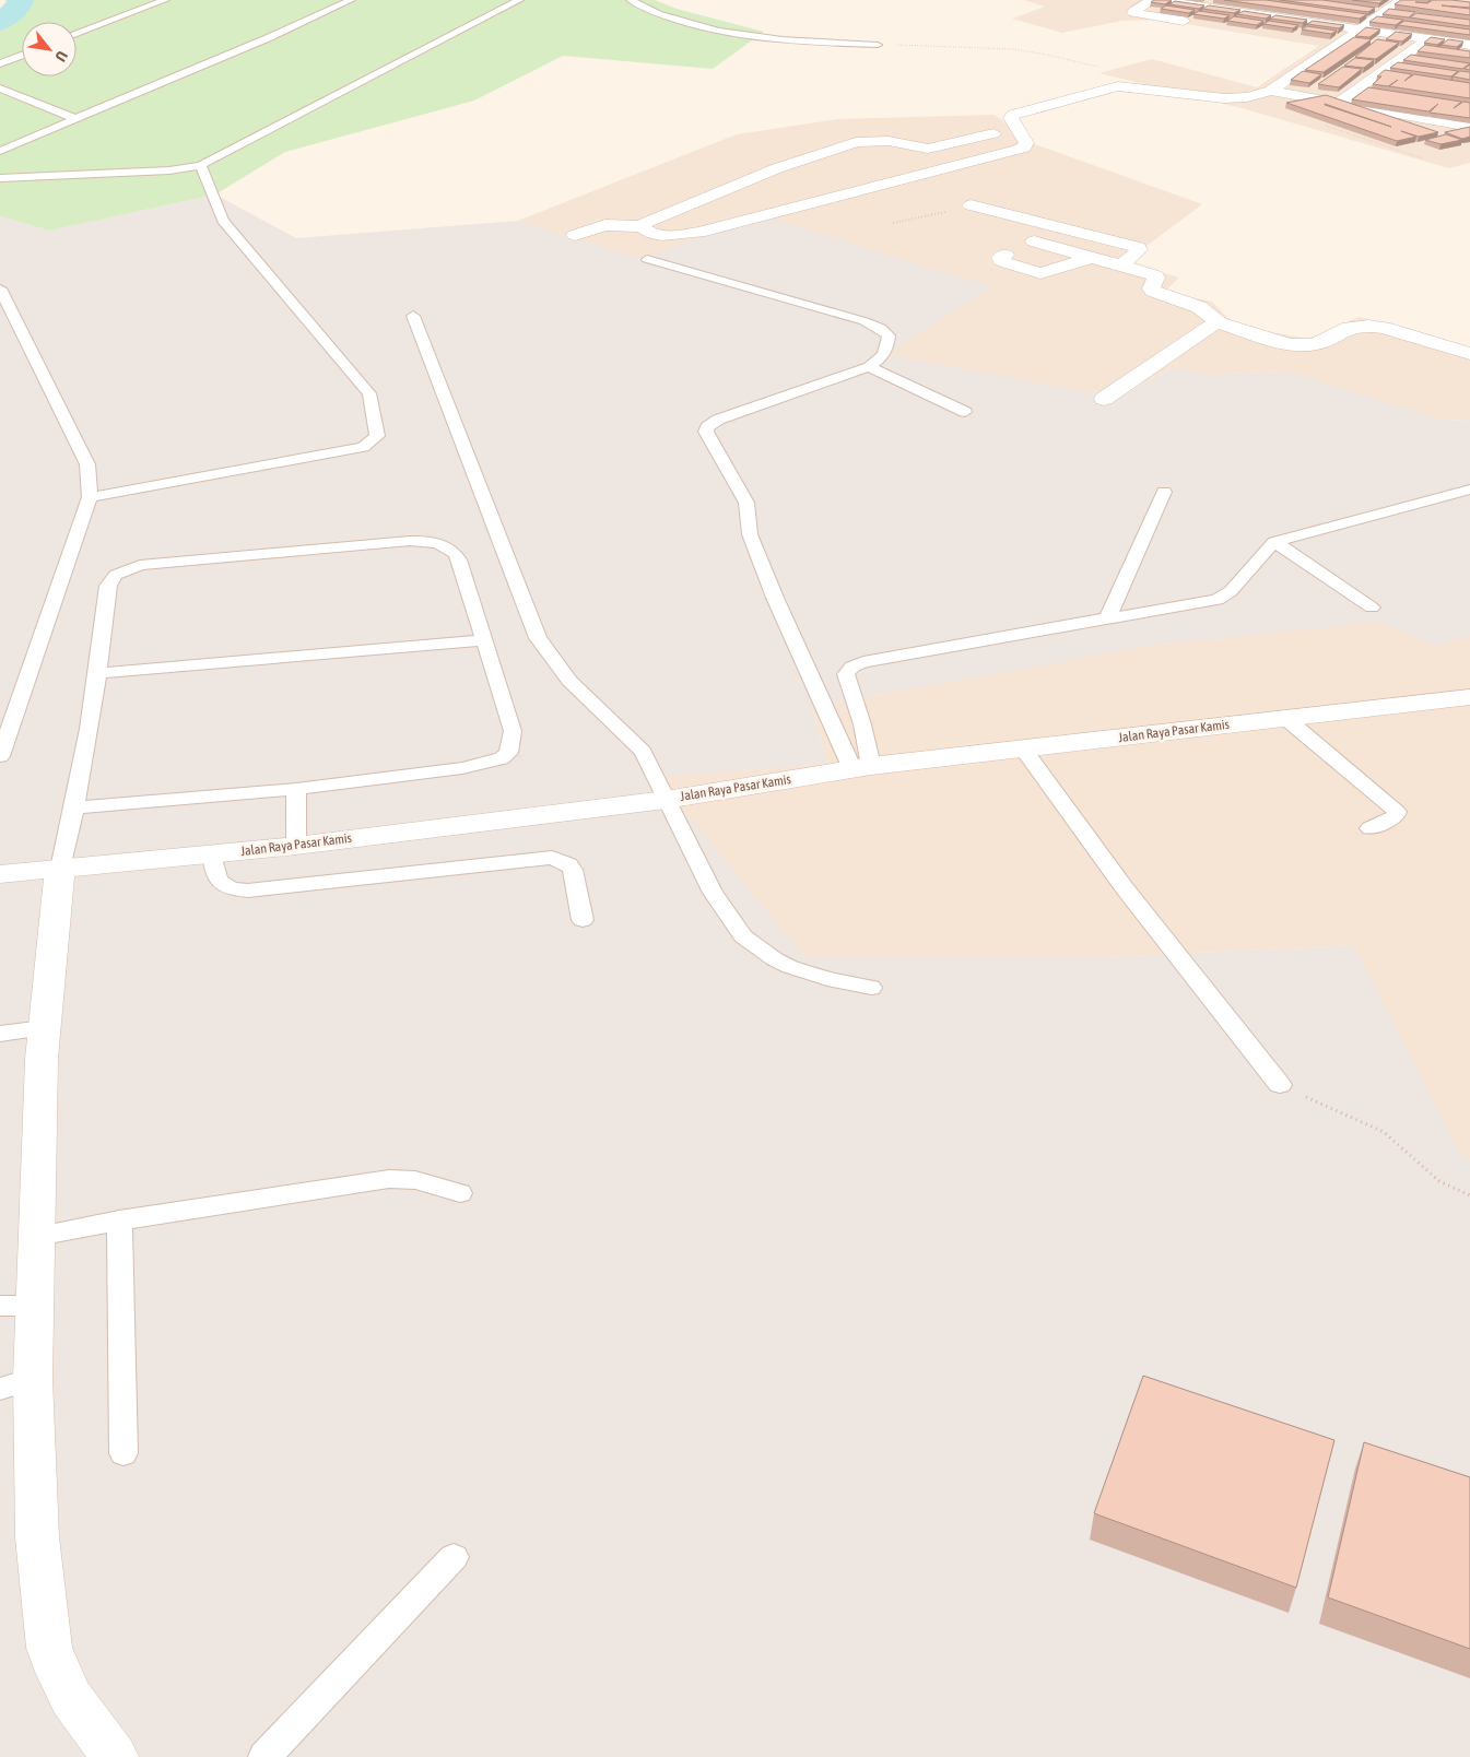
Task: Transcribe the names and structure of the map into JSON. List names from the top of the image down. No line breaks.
{"streets":{"street":["Jalan Raya Pasar Kamis"]},"north":"bottom right"}
